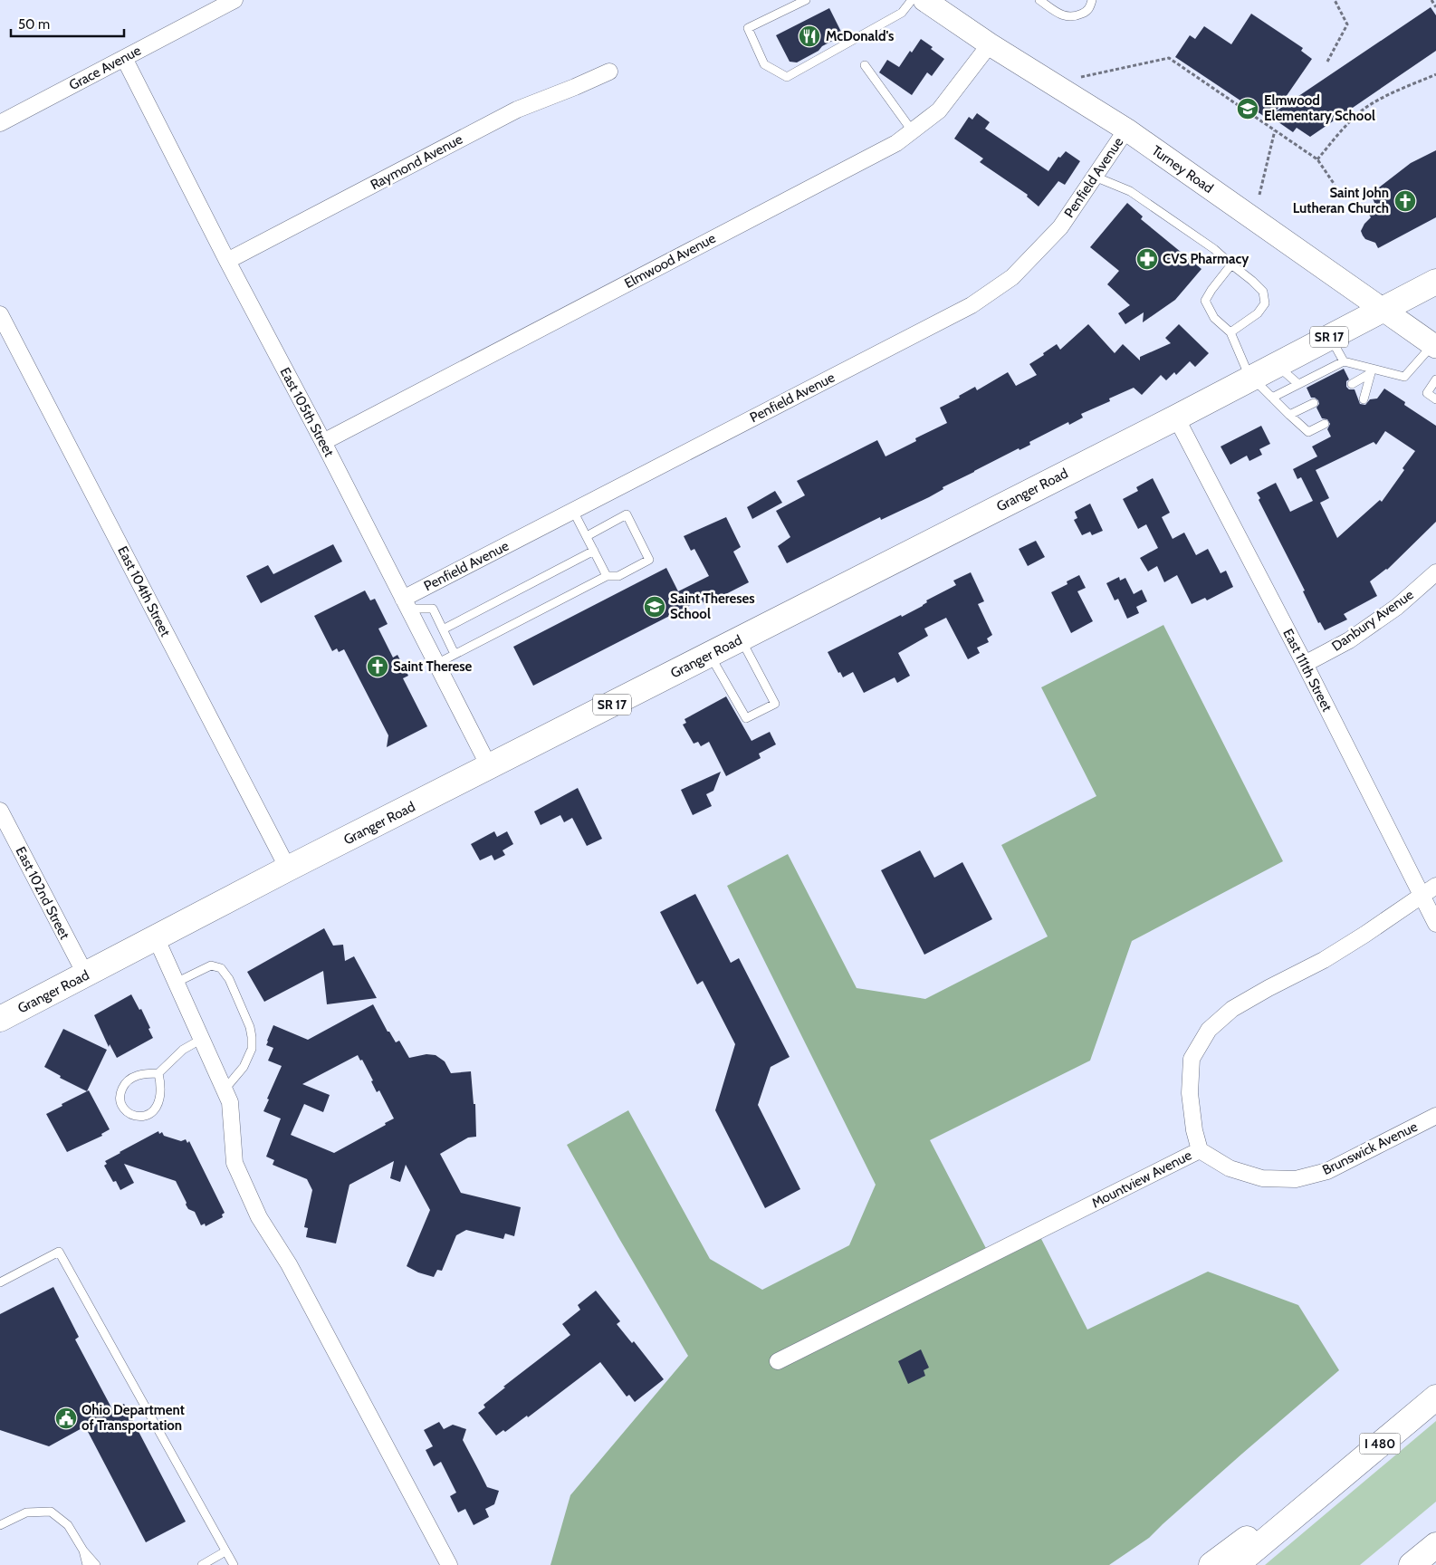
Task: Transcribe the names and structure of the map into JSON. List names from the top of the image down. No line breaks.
{"streets":{"main road":["Turney Road","SR 17","Granger Road","I 480"],"street":["Grace Avenue","Raymond Avenue","Penfield Avenue","Elmwood Avenue","East 105th Street","East 104th Street","Danbury Avenue","East 111th Street","East 102nd Street","Brunswick Avenue","Mountview Avenue"]},"crossings":[["Grace Avenue","East 105th Street"],["Raymond Avenue","East 105th Street"],["Turney Road","Penfield Avenue"],["Turney Road","Elmwood Avenue"],["Turney Road","Granger Road"],["Penfield Avenue","East 105th Street"],["Elmwood Avenue","East 105th Street"],["East 105th Street","Granger Road"],["Granger Road","East 104th Street"],["Granger Road","East 111th Street"],["Granger Road","East 102nd Street"],["Danbury Avenue","East 111th Street"],["East 111th Street","Mountview Avenue"],["Brunswick Avenue","Mountview Avenue"]],"places":{"restaurant":["McDonald's"],"school or university":["Elmwood Elementary School","Saint Thereses School"],"church":["Saint John Lutheran Church","Saint Therese"],"pharmacy":["CVS Pharmacy"],"public building":["Ohio Department of Transportation"]},"scale_bar":"50 m"}
